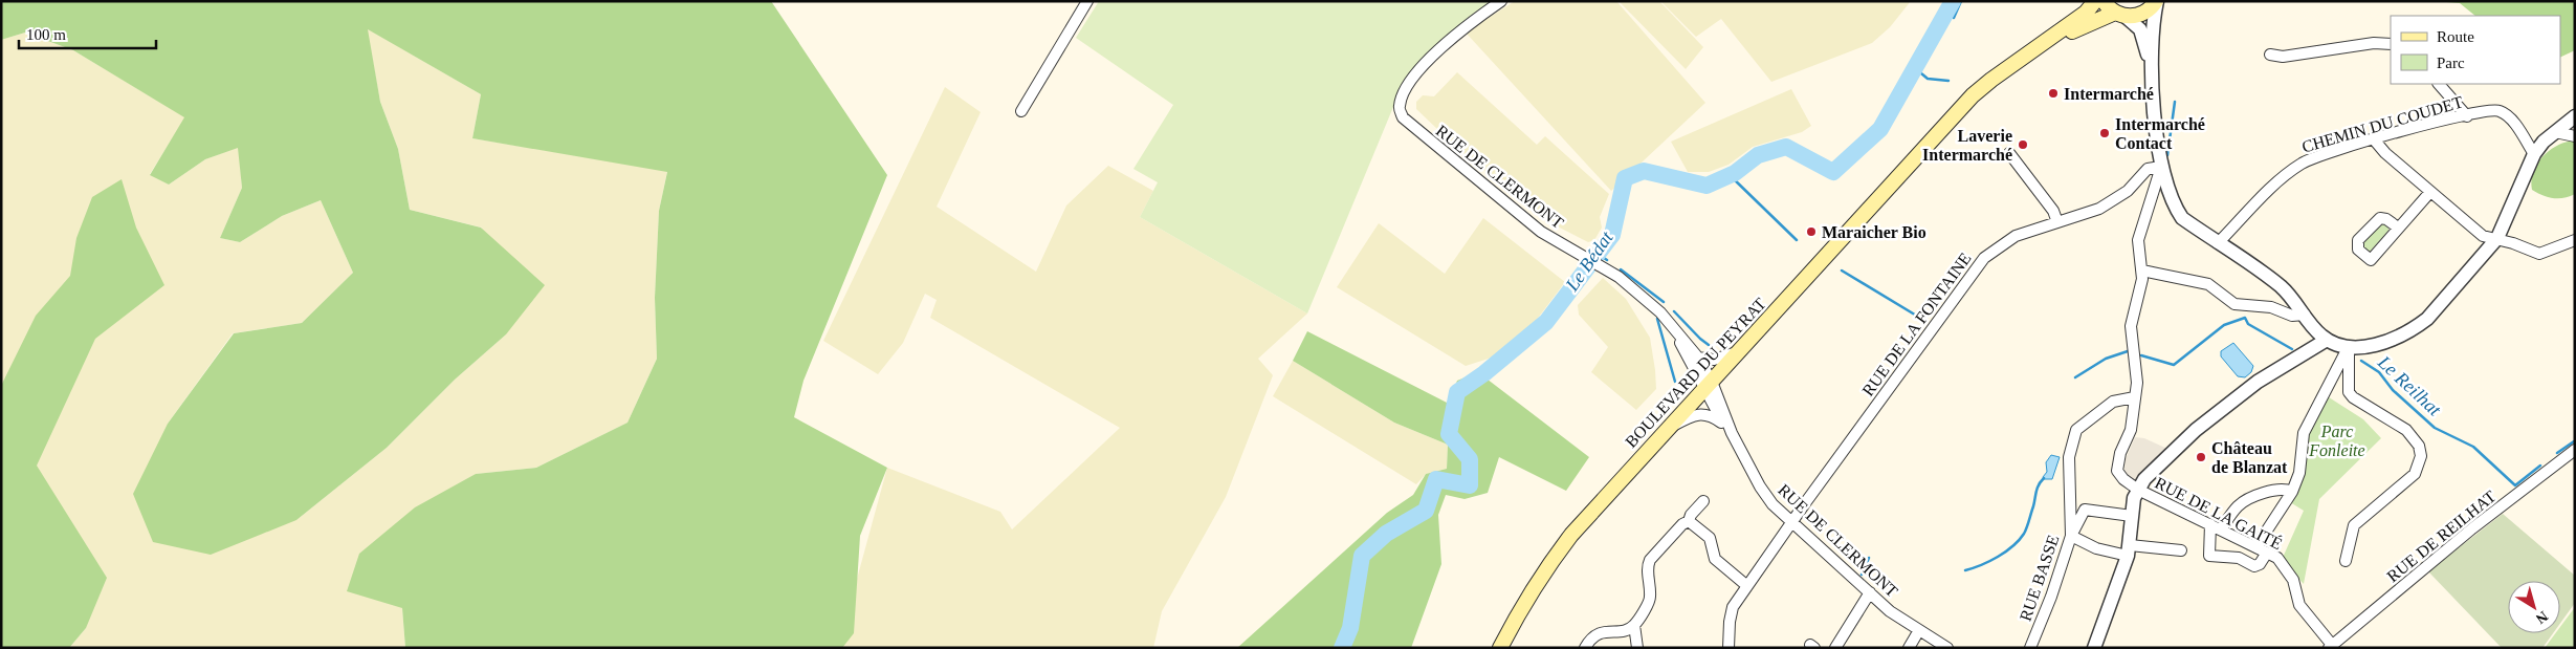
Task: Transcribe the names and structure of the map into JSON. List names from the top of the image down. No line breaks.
{"streets":{"main road":["BOULEVARD DU PEYRAT"],"street":["CHEMIN DU COUDET","RUE DE CLERMONT","RUE DE LA FONTAINE","RUE DE LA GAITÉ","RUE DE REILHAT","RUE BASSE"]},"crossings":[["RUE DE CLERMONT","RUE DE LA FONTAINE"],["RUE DE CLERMONT","BOULEVARD DU PEYRAT"],["RUE DE LA GAITÉ","RUE DE REILHAT"],["RUE DE LA GAITÉ","RUE BASSE"]],"water":["Le Bédat","Le Reilhat"],"parks":["Parc Fonleite"],"places":["Intermarché","Intermarché Contact","Laverie Intermarché","Maraicher Bio","Château de Blanzat"],"legend":["Route","Parc"],"scale_bar":"100 m","north":"bottom right"}
